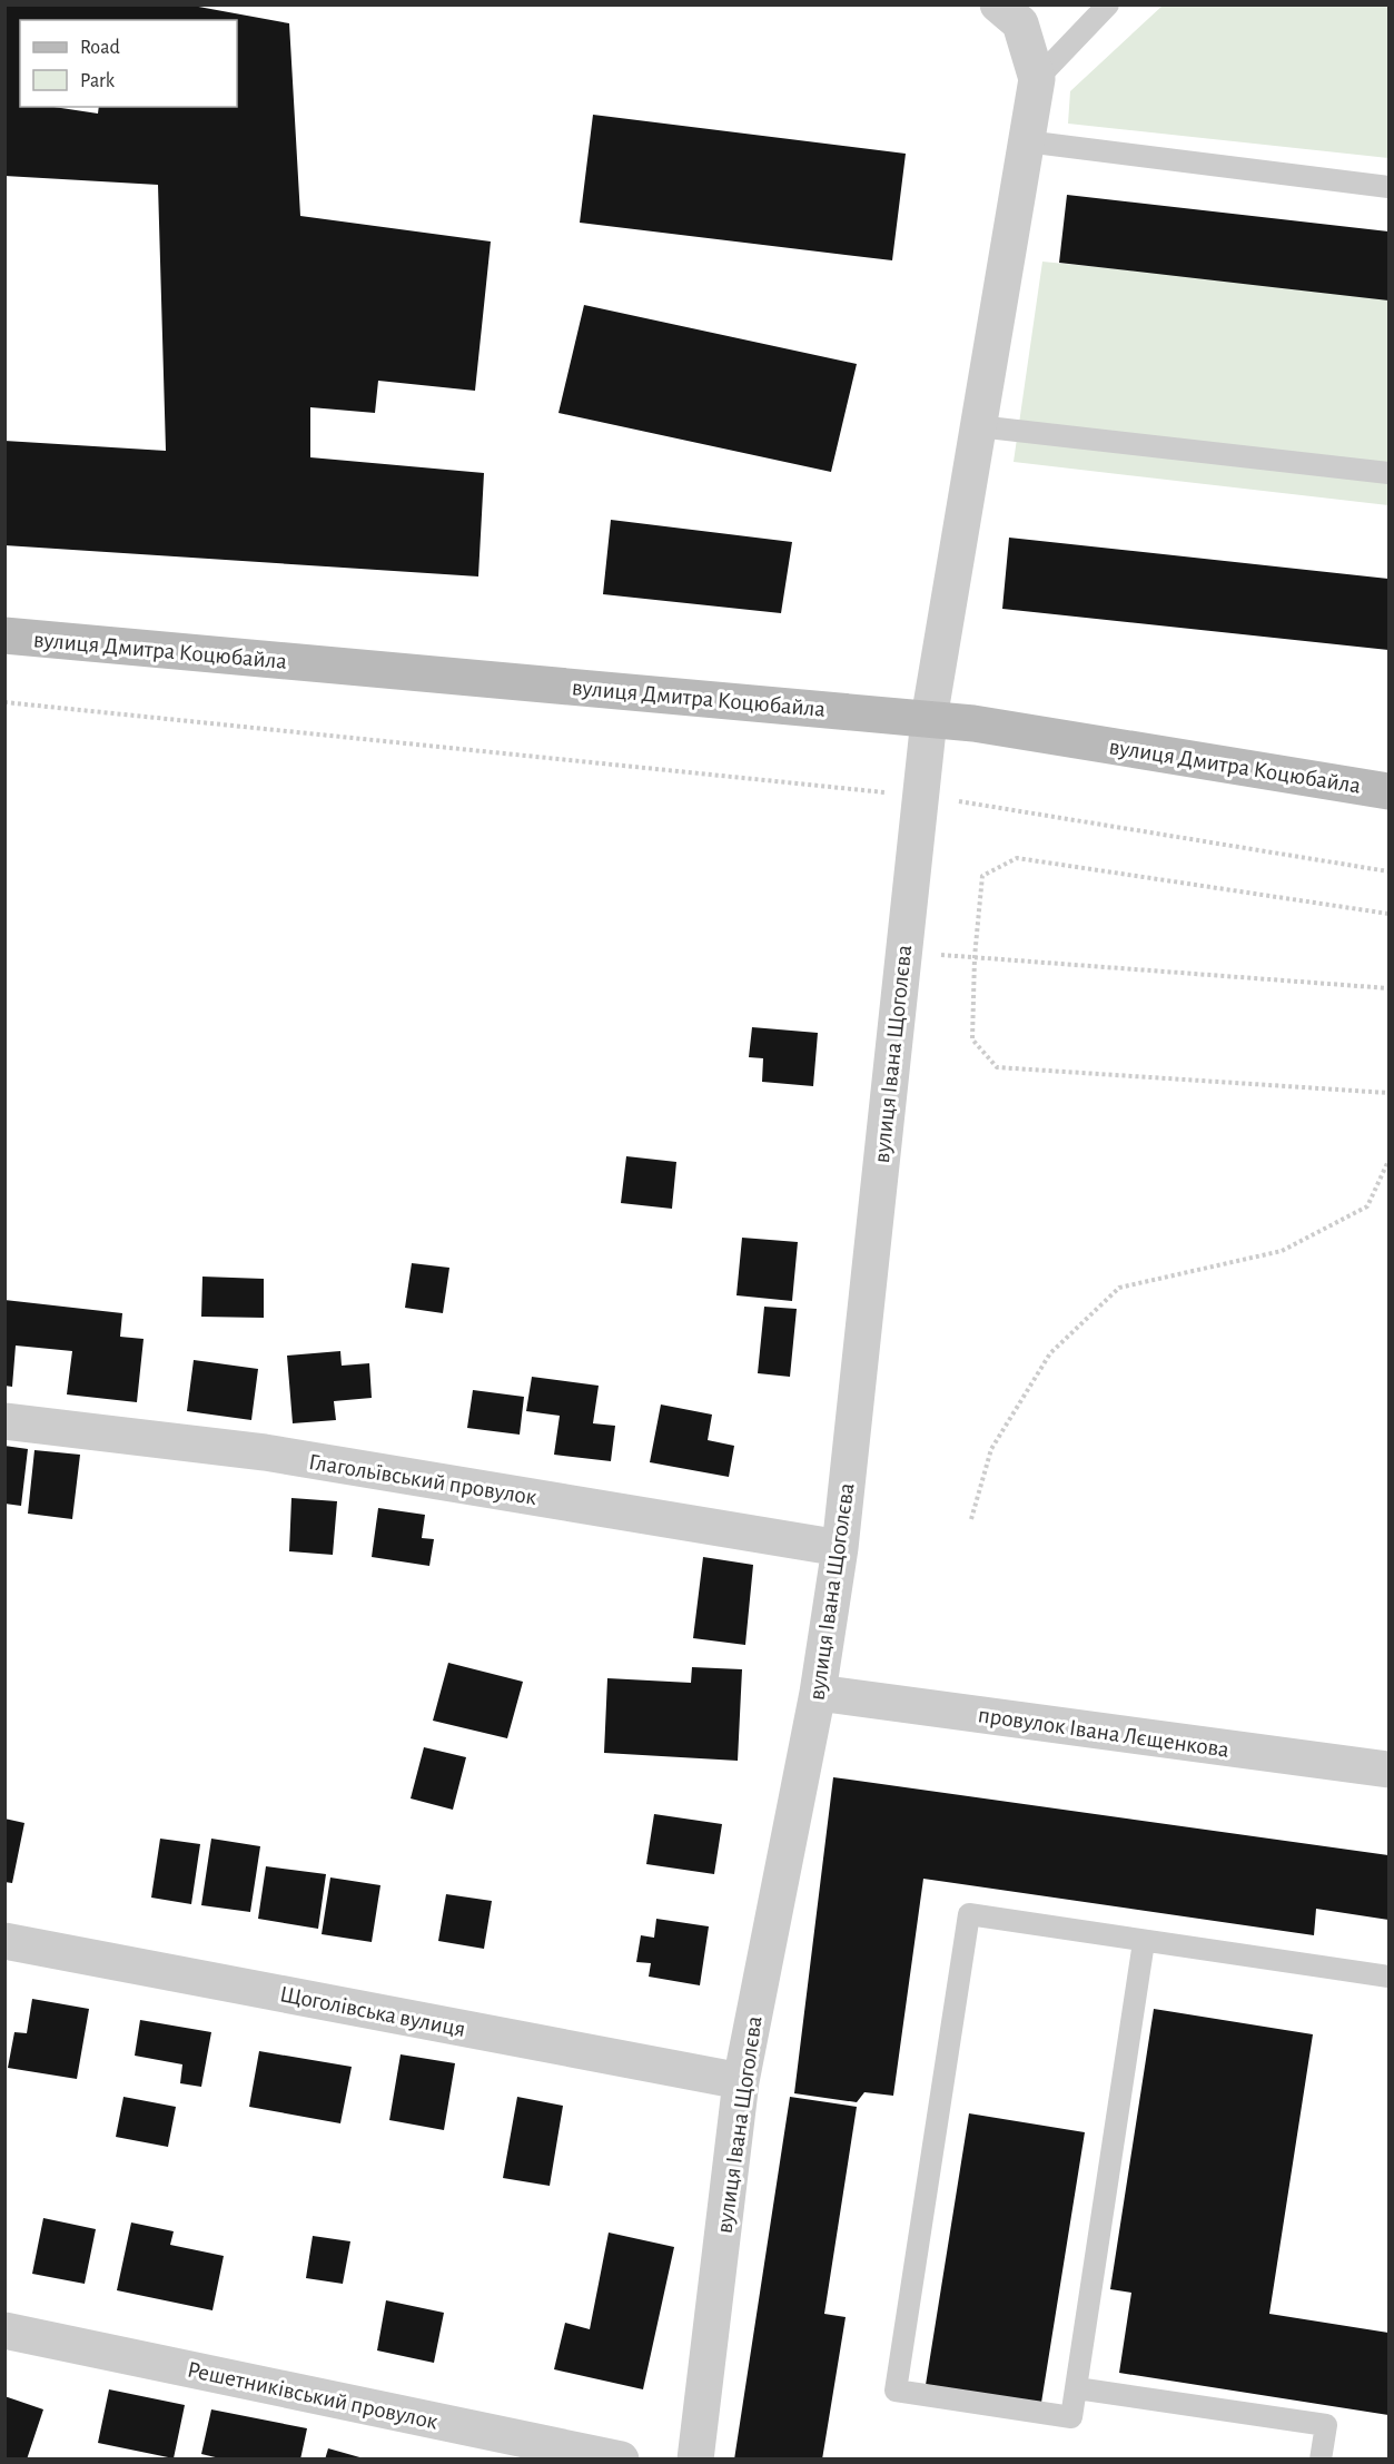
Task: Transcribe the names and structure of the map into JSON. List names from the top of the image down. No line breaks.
{"streets":{"main road":["вулиця Дмитра Коцюбайла"],"street":["вулиця Івана Щоголєва","Глагольївський провулок","провулок Івана Лєщенкова","Щоголівська вулиця","Решетниківський провулок"]},"crossings":[["вулиця Дмитра Коцюбайла","вулиця Івана Щоголєва"],["вулиця Івана Щоголєва","Глагольївський провулок"],["вулиця Івана Щоголєва","провулок Івана Лєщенкова"],["вулиця Івана Щоголєва","Щоголівська вулиця"]],"legend":["Road","Park"]}
